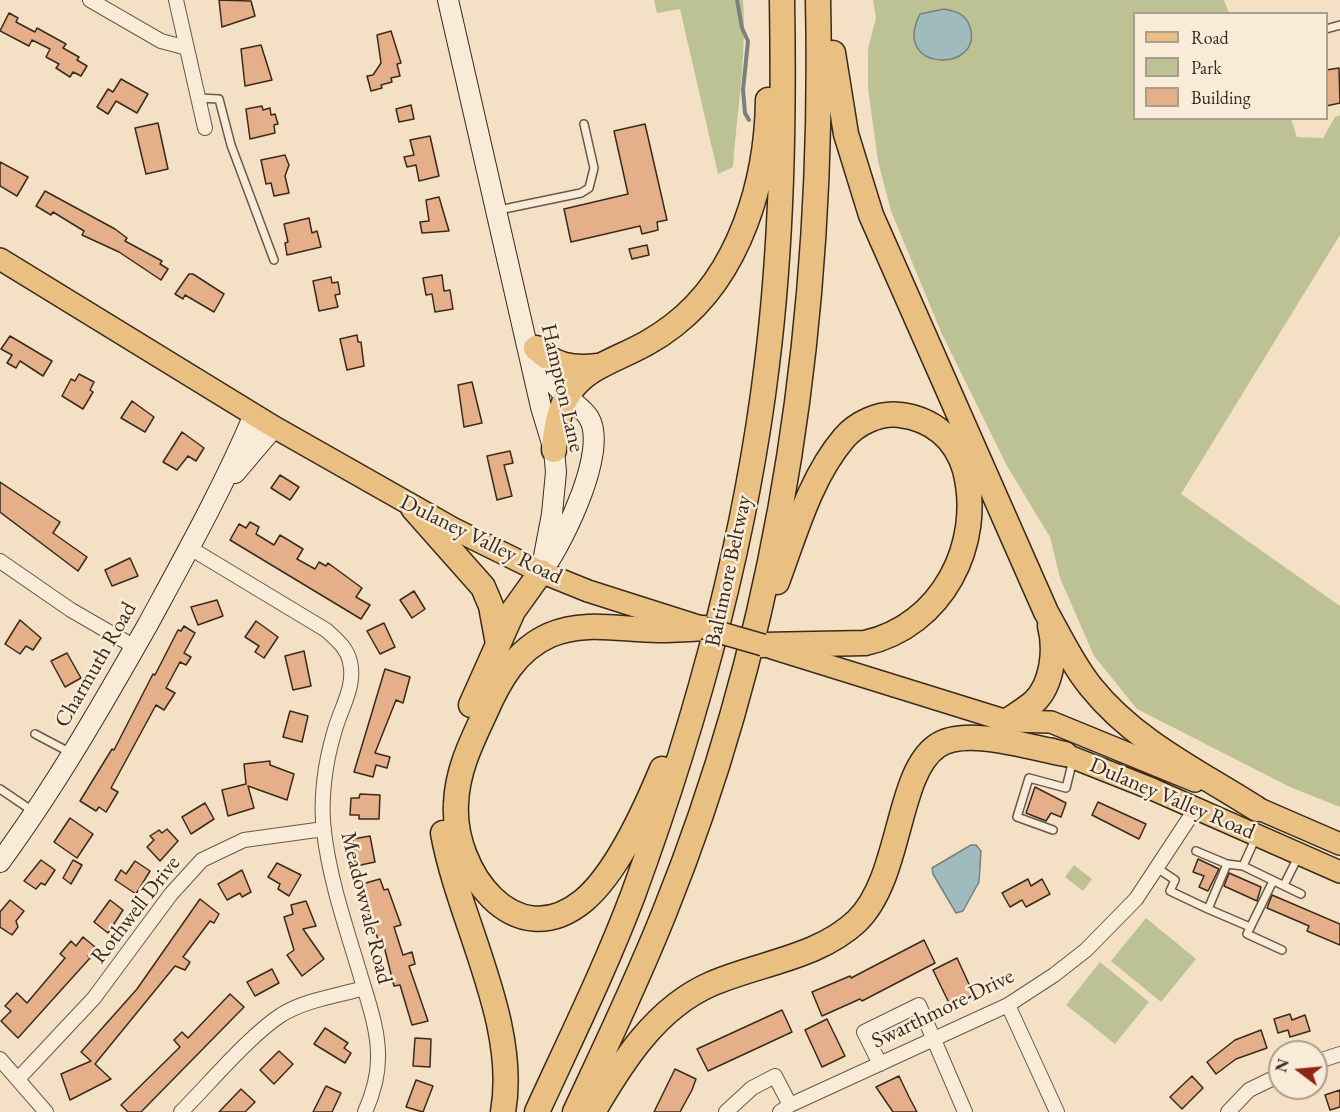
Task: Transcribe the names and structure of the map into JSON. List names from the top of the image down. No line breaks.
{"streets":{"highway":["Baltimore Beltway"],"main road":["Dulaney Valley Road"],"street":["Hampton Lane","Charmuth Road","Meadowvale Road","Rothwell Drive","Swarthmore Drive"]},"crossings":[["Hampton Lane","Dulaney Valley Road"],["Dulaney Valley Road","Charmuth Road"],["Dulaney Valley Road","Swarthmore Drive"],["Charmuth Road","Meadowvale Road"],["Meadowvale Road","Rothwell Drive"]],"legend":["Road","Park","Building"],"north":"left"}
